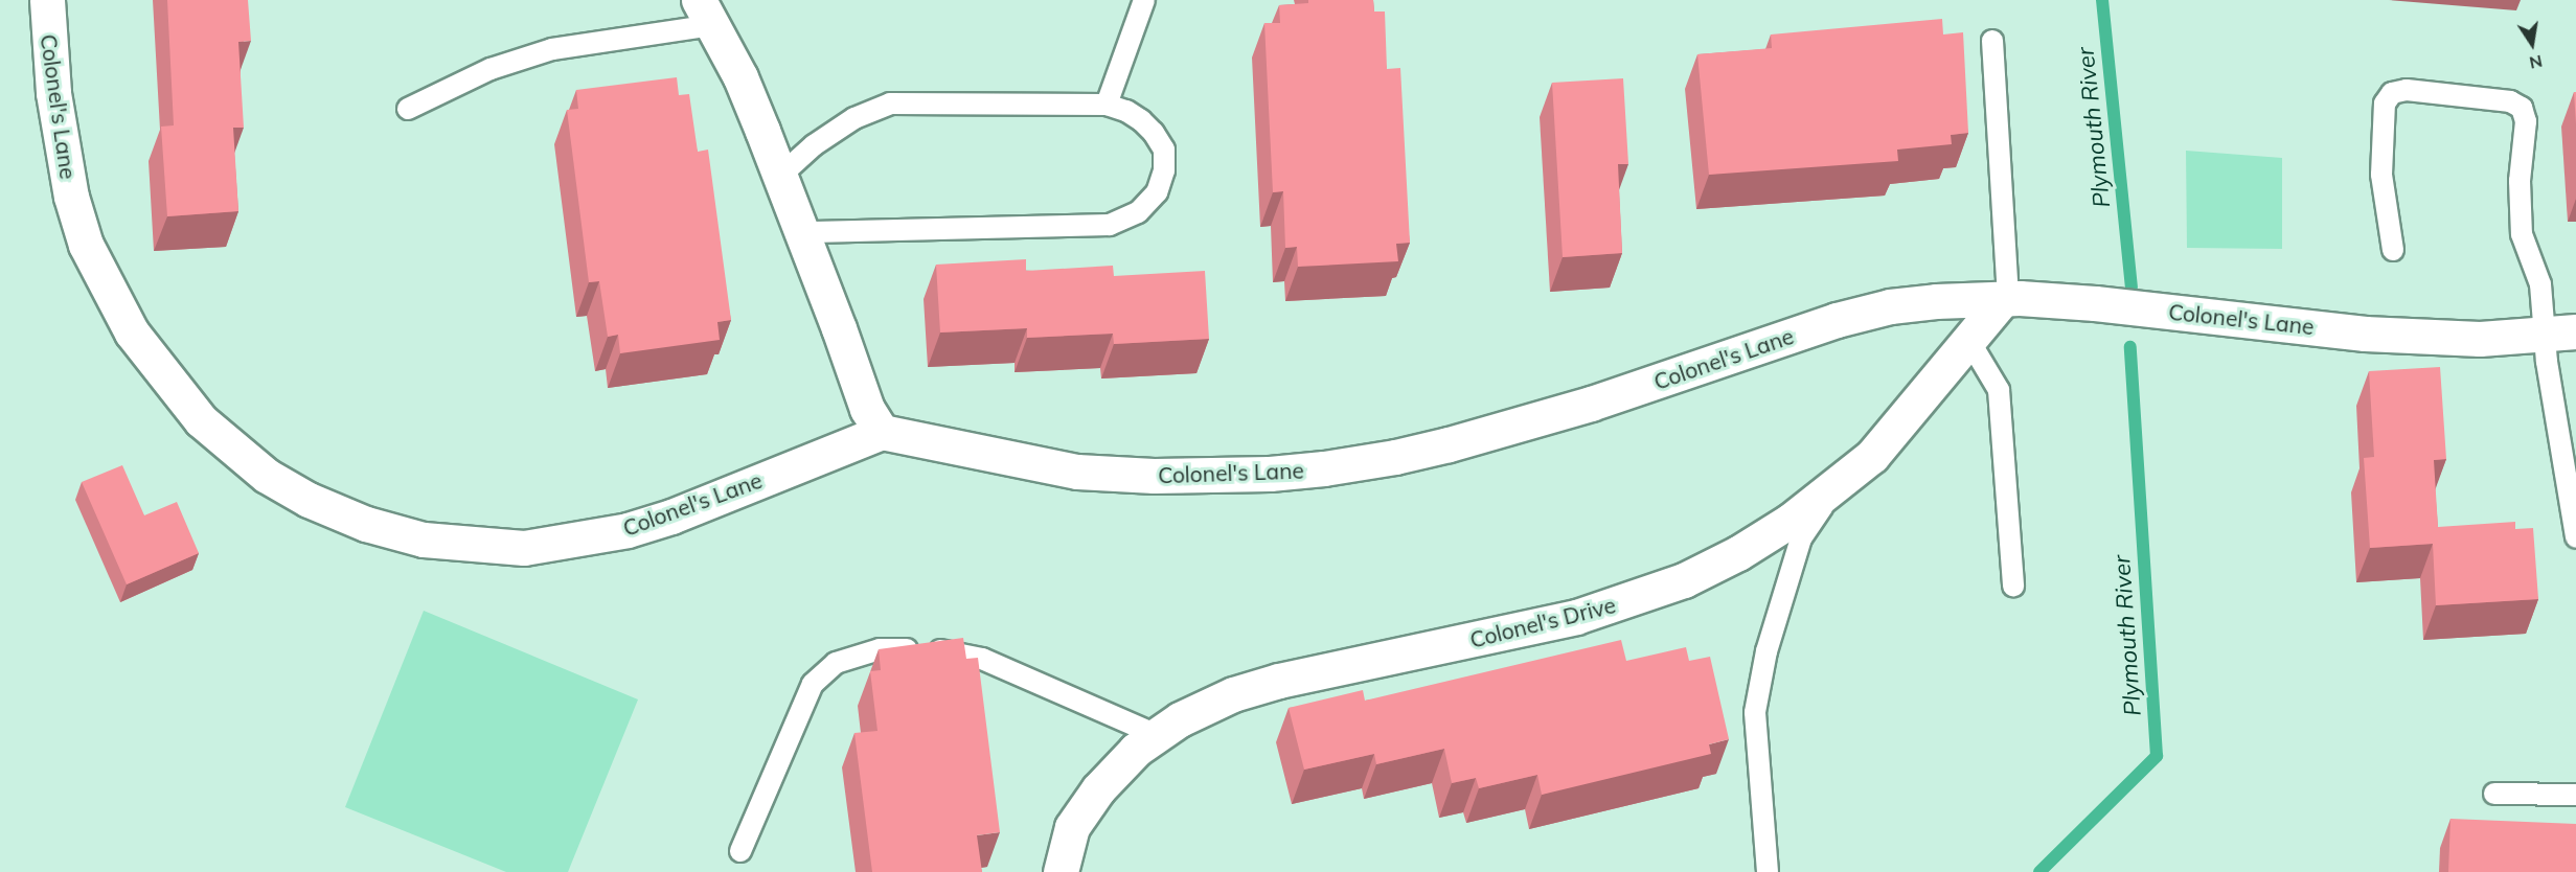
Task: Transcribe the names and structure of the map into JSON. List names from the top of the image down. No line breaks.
{"streets":{"street":["Colonel's Lane","Colonel's Drive"]},"crossings":[["Colonel's Lane","Colonel's Drive"]],"water":["Plymouth River"],"north":"bottom"}
